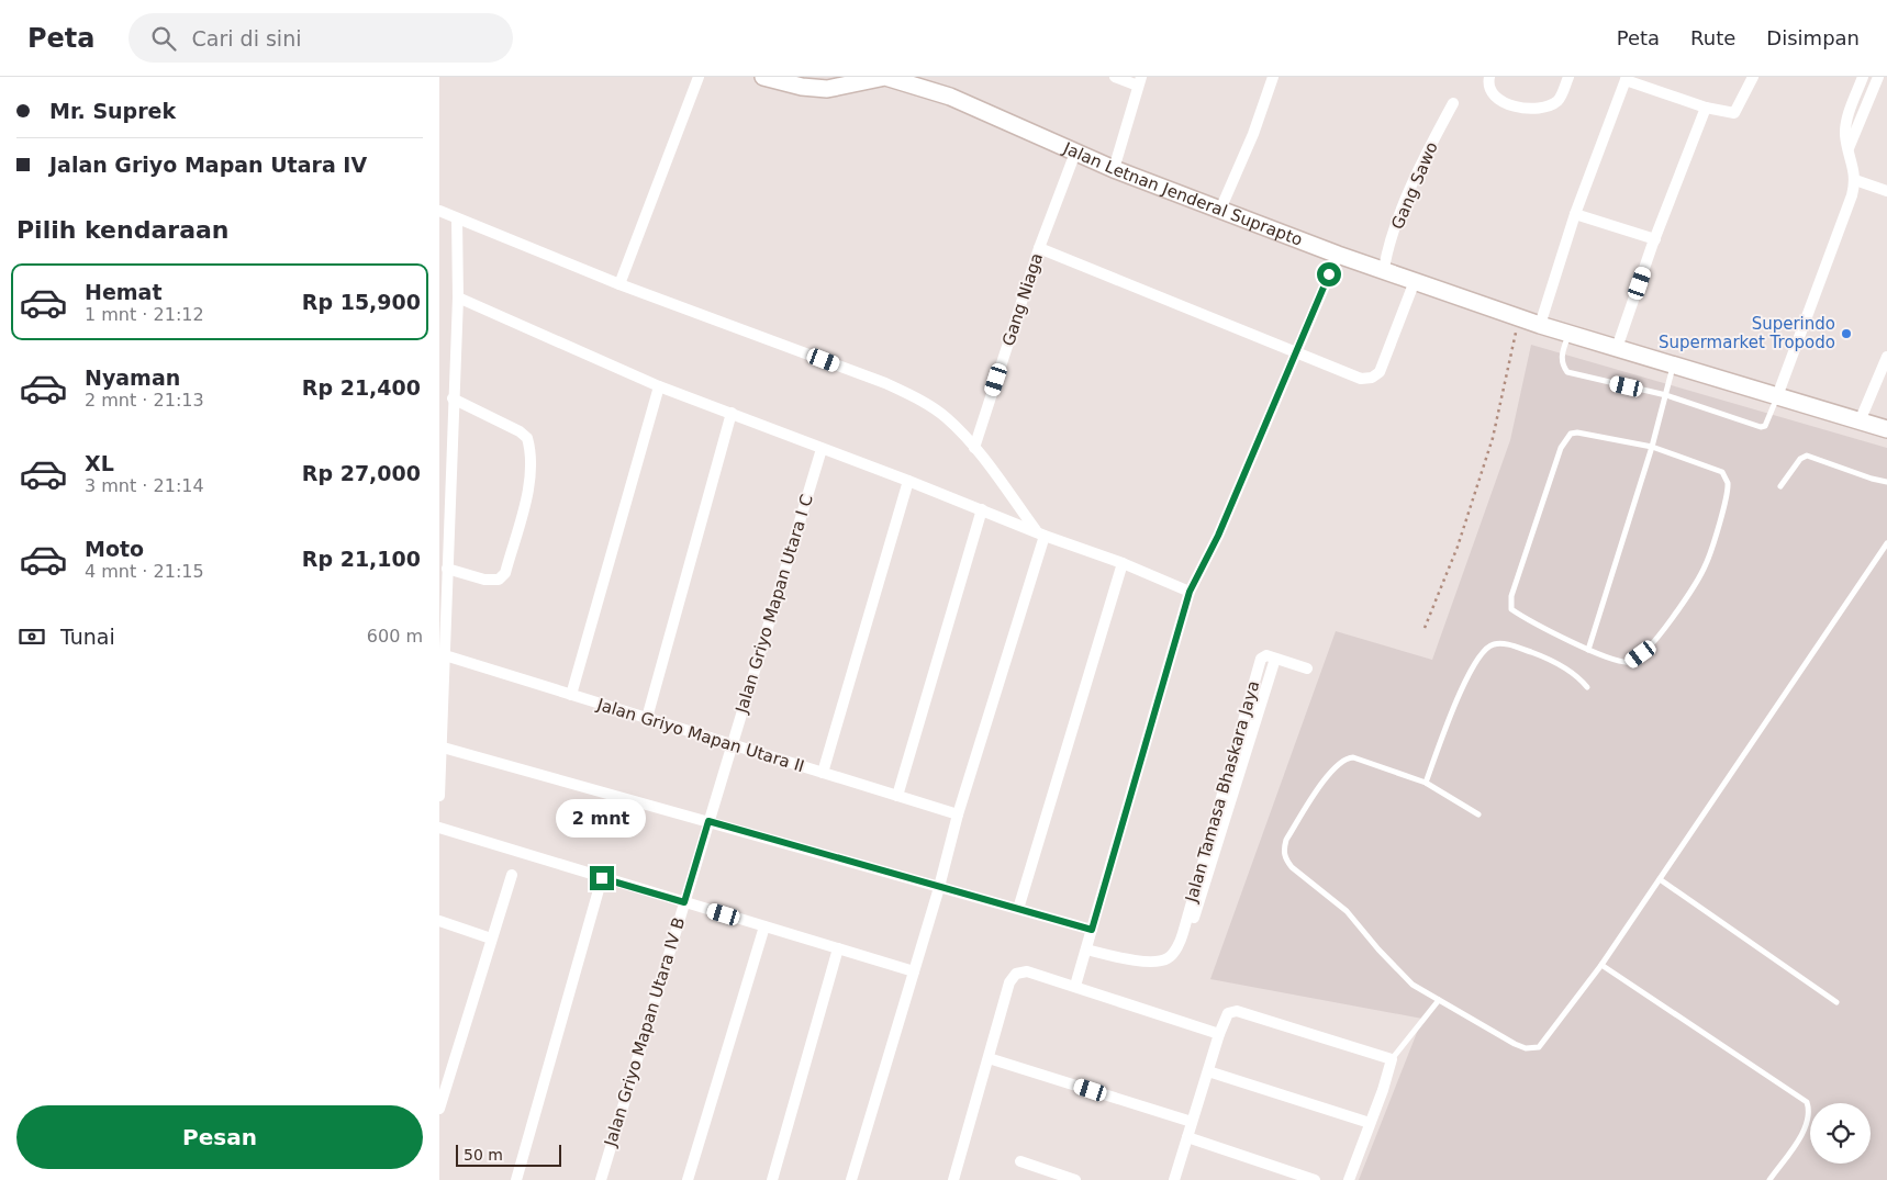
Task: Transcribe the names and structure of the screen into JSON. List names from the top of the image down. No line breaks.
{"streets":{"main road":["Jalan Letnan Jenderal Suprapto"],"street":["Gang Sawo","Gang Niaga","Jalan Griyo Mapan Utara I C","Jalan Griyo Mapan Utara II","Jalan Tamasa Bhaskara Jaya","Jalan Griyo Mapan Utara IV B"]},"crossings":[["Gang Sawo","Jalan Letnan Jenderal Suprapto"],["Jalan Letnan Jenderal Suprapto","Gang Niaga"],["Jalan Griyo Mapan Utara I C","Jalan Griyo Mapan Utara II"],["Jalan Griyo Mapan Utara I C","Jalan Griyo Mapan Utara IV B"]],"places":["Superindo Supermarket Tropodo"],"scale_bar":"50 m","page":{"header":"Peta","search":"Cari di sini","nav":["Peta","Rute","Disimpan"],"banner":["Mr. Suprek","Jalan Griyo Mapan Utara IV"],"heading":"Pilih kendaraan","list":[{"name":"Hemat","note":"1 mnt · 21:12","value":"Rp 15,900"},{"name":"Nyaman","note":"2 mnt · 21:13","value":"Rp 21,400"},{"name":"XL","note":"3 mnt · 21:14","value":"Rp 27,000"},{"name":"Moto","note":"4 mnt · 21:15","value":"Rp 21,100"}],"pay":["Tunai","600 m"],"bubble":"2 mnt","buttons":"Pesan","scale":"50 m"}}
